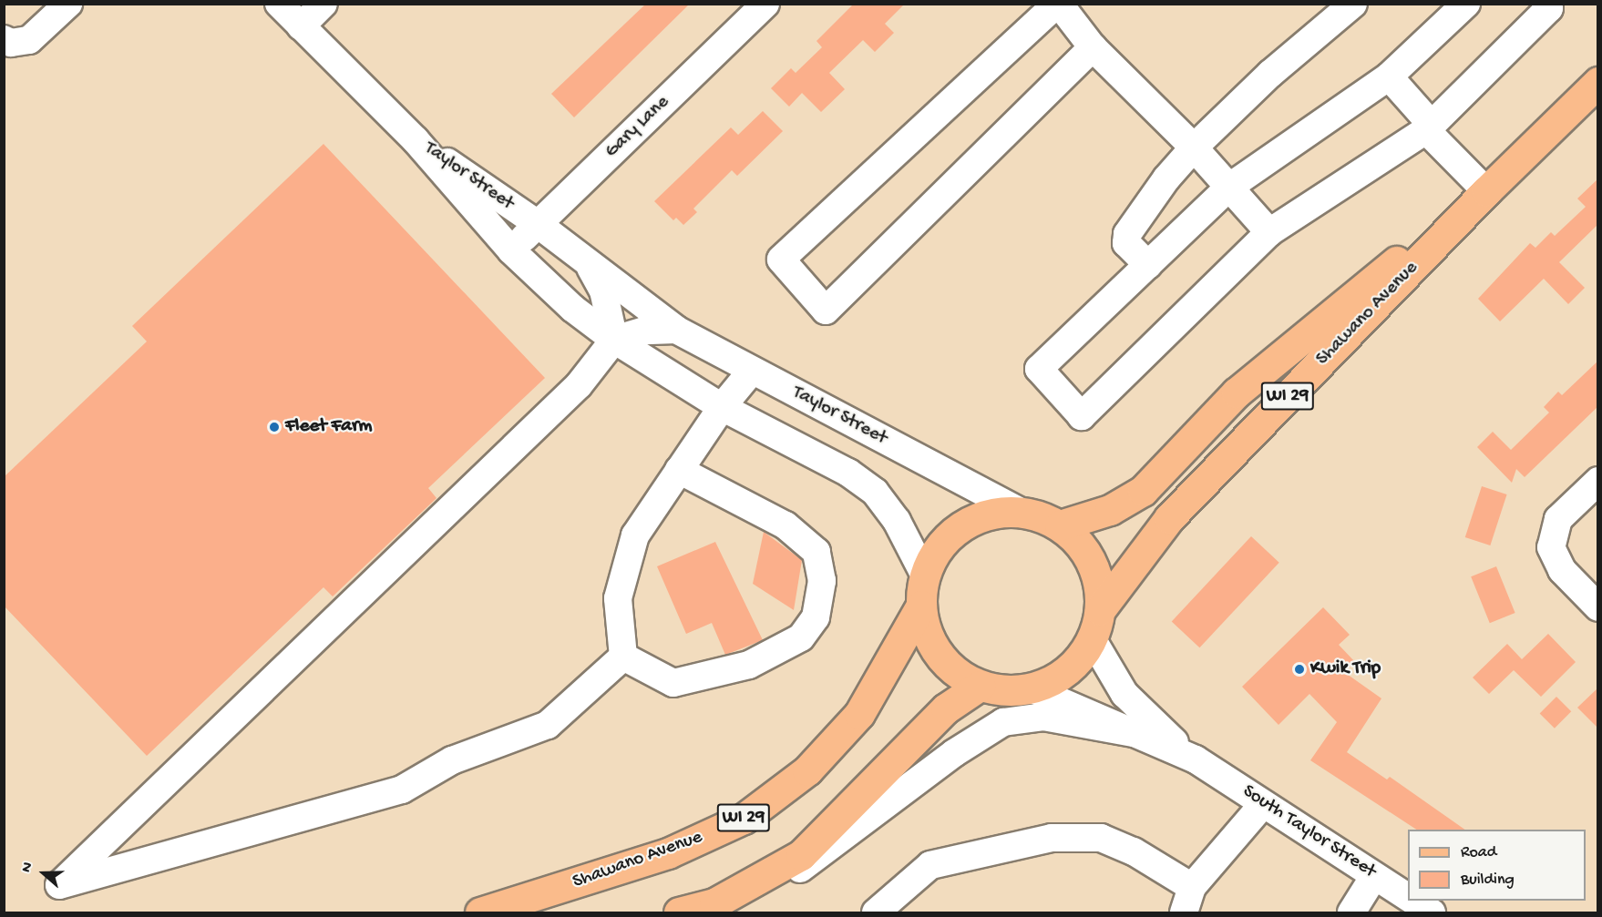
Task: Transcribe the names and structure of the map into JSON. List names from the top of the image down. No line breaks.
{"streets":{"main road":["Shawano Avenue","WI 29"],"street":["Gary Lane","Taylor Street","South Taylor Street"]},"crossings":[["Gary Lane","Taylor Street"],["Taylor Street","Shawano Avenue"],["Taylor Street","WI 29"],["Taylor Street","South Taylor Street"],["Shawano Avenue","WI 29"],["Shawano Avenue","South Taylor Street"],["WI 29","South Taylor Street"]],"places":["Fleet Farm","Kwik Trip"],"legend":["Road","Building"],"north":"left"}
